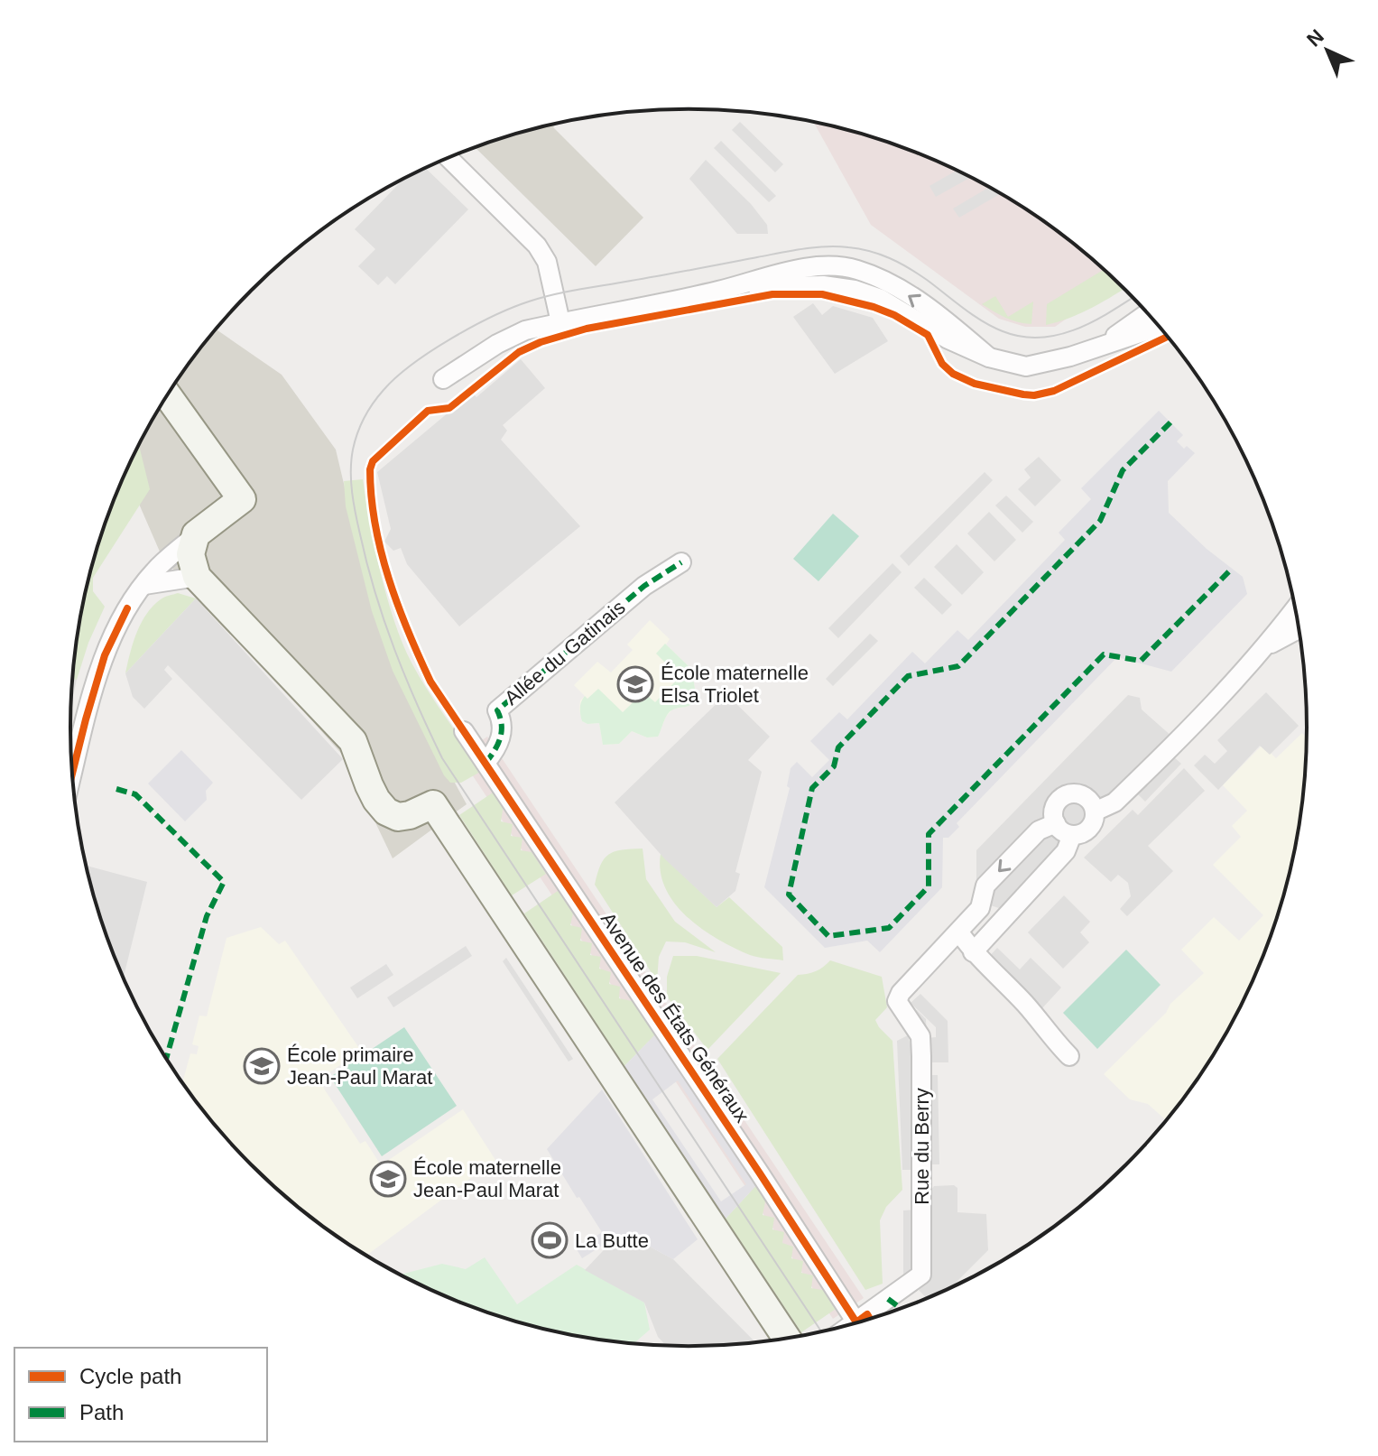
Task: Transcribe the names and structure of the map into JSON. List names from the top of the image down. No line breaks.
{"streets":{"street":["Allée du Gatinais","Avenue des États Généraux","Rue du Berry"]},"crossings":[["Allée du Gatinais","Avenue des États Généraux"]],"places":{"school or university":["École maternelle Elsa Triolet","École primaire Jean-Paul Marat","École maternelle Jean-Paul Marat"],"sports":["La Butte"]},"legend":["Cycle path","Path"],"north":"top left"}
